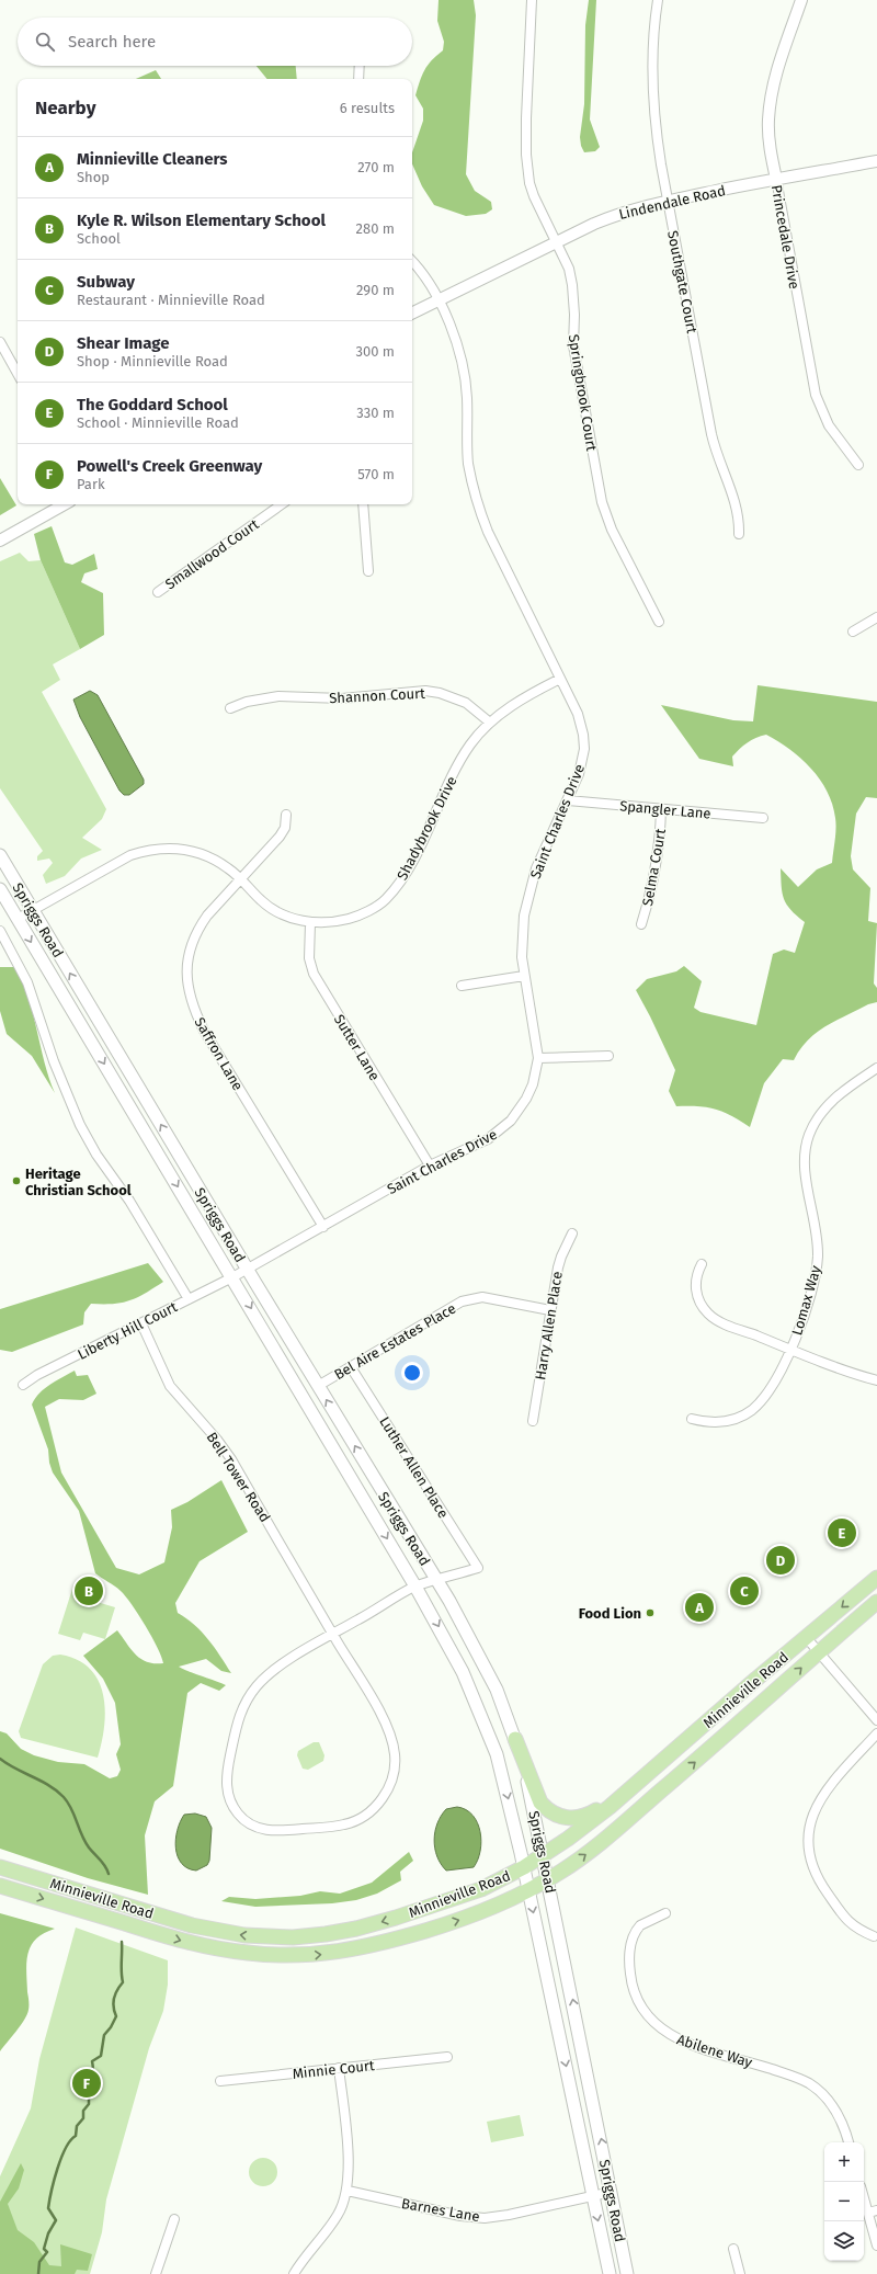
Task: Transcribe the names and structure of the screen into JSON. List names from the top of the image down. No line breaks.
{"streets":{"main road":["Spriggs Road","Minnieville Road"],"street":["Lindendale Road","Princedale Drive","Southgate Court","Springbrook Court","Smallwood Court","Shannon Court","Spangler Lane","Saint Charles Drive","Shadybrook Drive","Selma Court","Sutter Lane","Saffron Lane","Lomax Way","Harry Allen Place","Liberty Hill Court","Bel Aire Estates Place","Luther Allen Place","Bell Tower Road","Abilene Way","Minnie Court","Barnes Lane"]},"crossings":[["Lindendale Road","Princedale Drive"],["Lindendale Road","Southgate Court"],["Lindendale Road","Springbrook Court"],["Lindendale Road","Saint Charles Drive"],["Shannon Court","Shadybrook Drive"],["Spangler Lane","Saint Charles Drive"],["Spangler Lane","Selma Court"],["Saint Charles Drive","Shadybrook Drive"],["Saint Charles Drive","Spriggs Road"],["Saint Charles Drive","Sutter Lane"],["Saint Charles Drive","Saffron Lane"],["Saint Charles Drive","Liberty Hill Court"],["Shadybrook Drive","Spriggs Road"],["Shadybrook Drive","Sutter Lane"],["Shadybrook Drive","Saffron Lane"],["Spriggs Road","Liberty Hill Court"],["Spriggs Road","Bel Aire Estates Place"],["Spriggs Road","Luther Allen Place"],["Spriggs Road","Minnieville Road"],["Spriggs Road","Barnes Lane"],["Harry Allen Place","Bel Aire Estates Place"],["Liberty Hill Court","Bell Tower Road"],["Bel Aire Estates Place","Luther Allen Place"]],"places":["Heritage Christian School","Food Lion"],"page":{"search":"Search here","heading":["Nearby","6 results"],"list":[{"mark":"A","name":"Minnieville Cleaners","note":"Shop","value":"270 m"},{"mark":"B","name":"Kyle R. Wilson Elementary School","note":"School","value":"280 m"},{"mark":"C","name":"Subway","note":"Restaurant · Minnieville Road","value":"290 m"},{"mark":"D","name":"Shear Image","note":"Shop · Minnieville Road","value":"300 m"},{"mark":"E","name":"The Goddard School","note":"School · Minnieville Road","value":"330 m"},{"mark":"F","name":"Powell's Creek Greenway","note":"Park","value":"570 m"}],"pins":["E","D","B","C","A","F"],"map_buttons":["+","−"]}}
